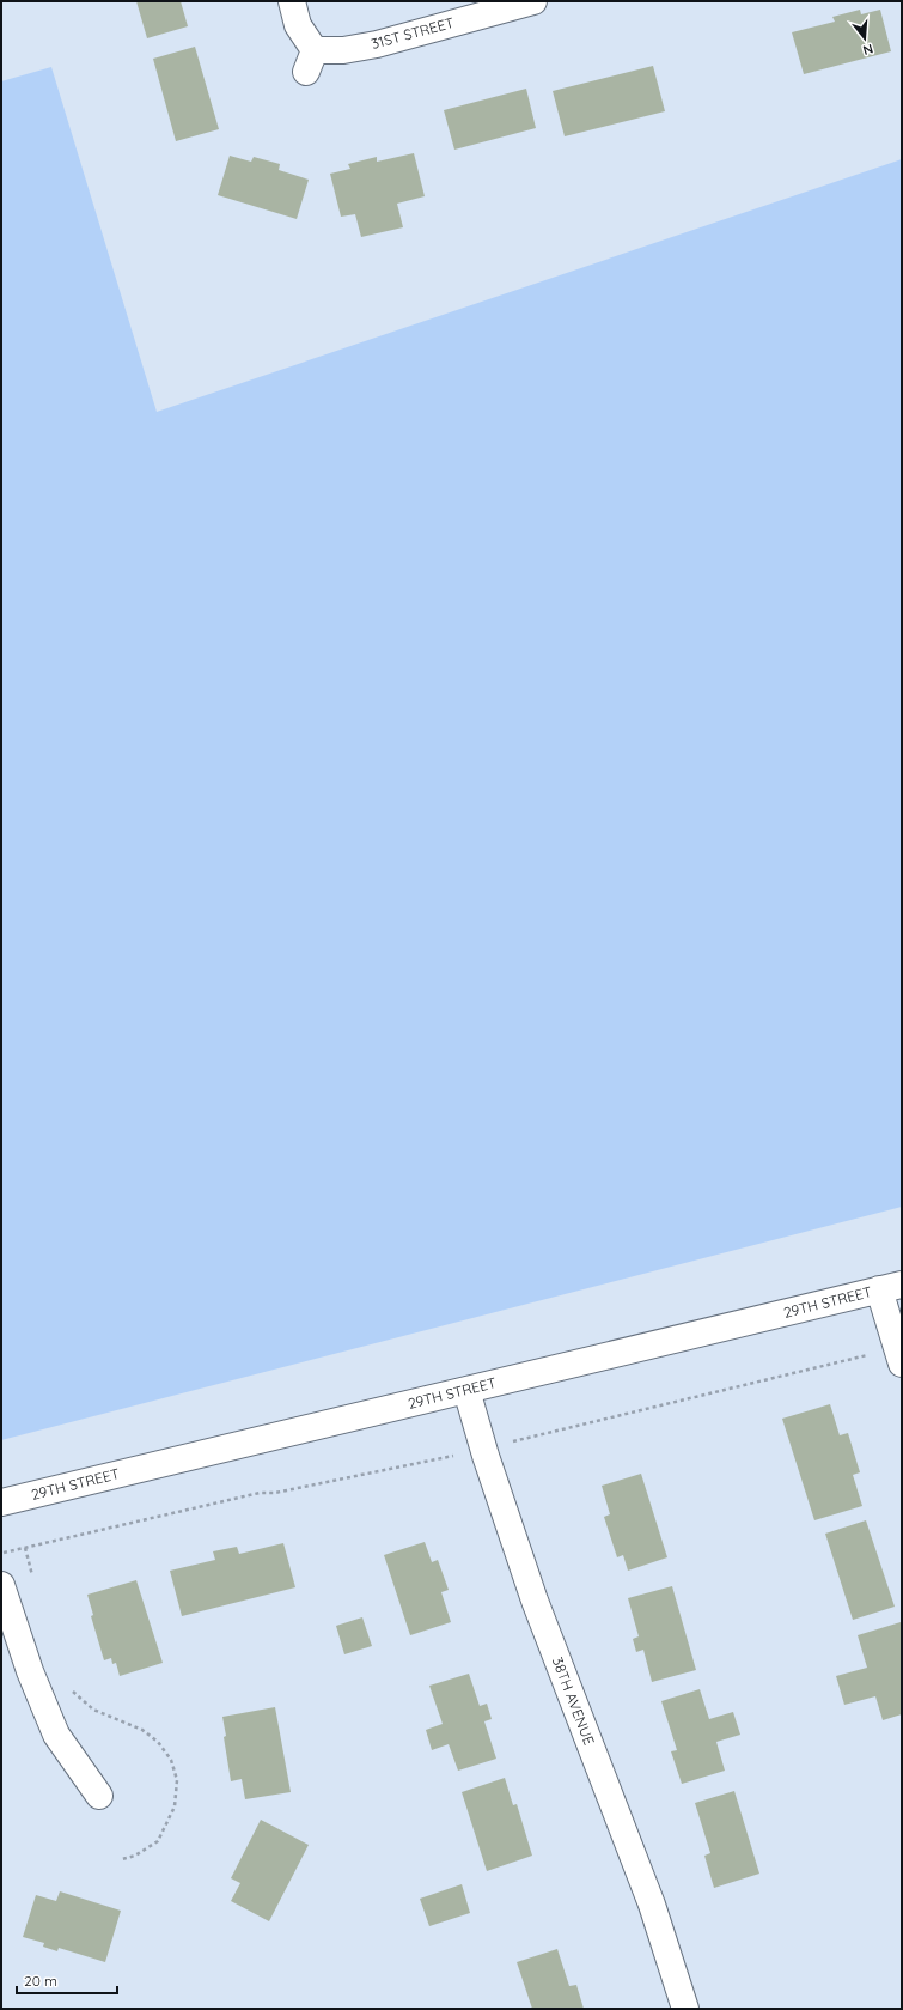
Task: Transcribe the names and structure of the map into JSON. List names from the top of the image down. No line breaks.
{"streets":{"street":["31ST STREET","29TH STREET","38TH AVENUE"]},"crossings":[["29TH STREET","38TH AVENUE"]],"scale_bar":"20 m","north":"bottom"}
